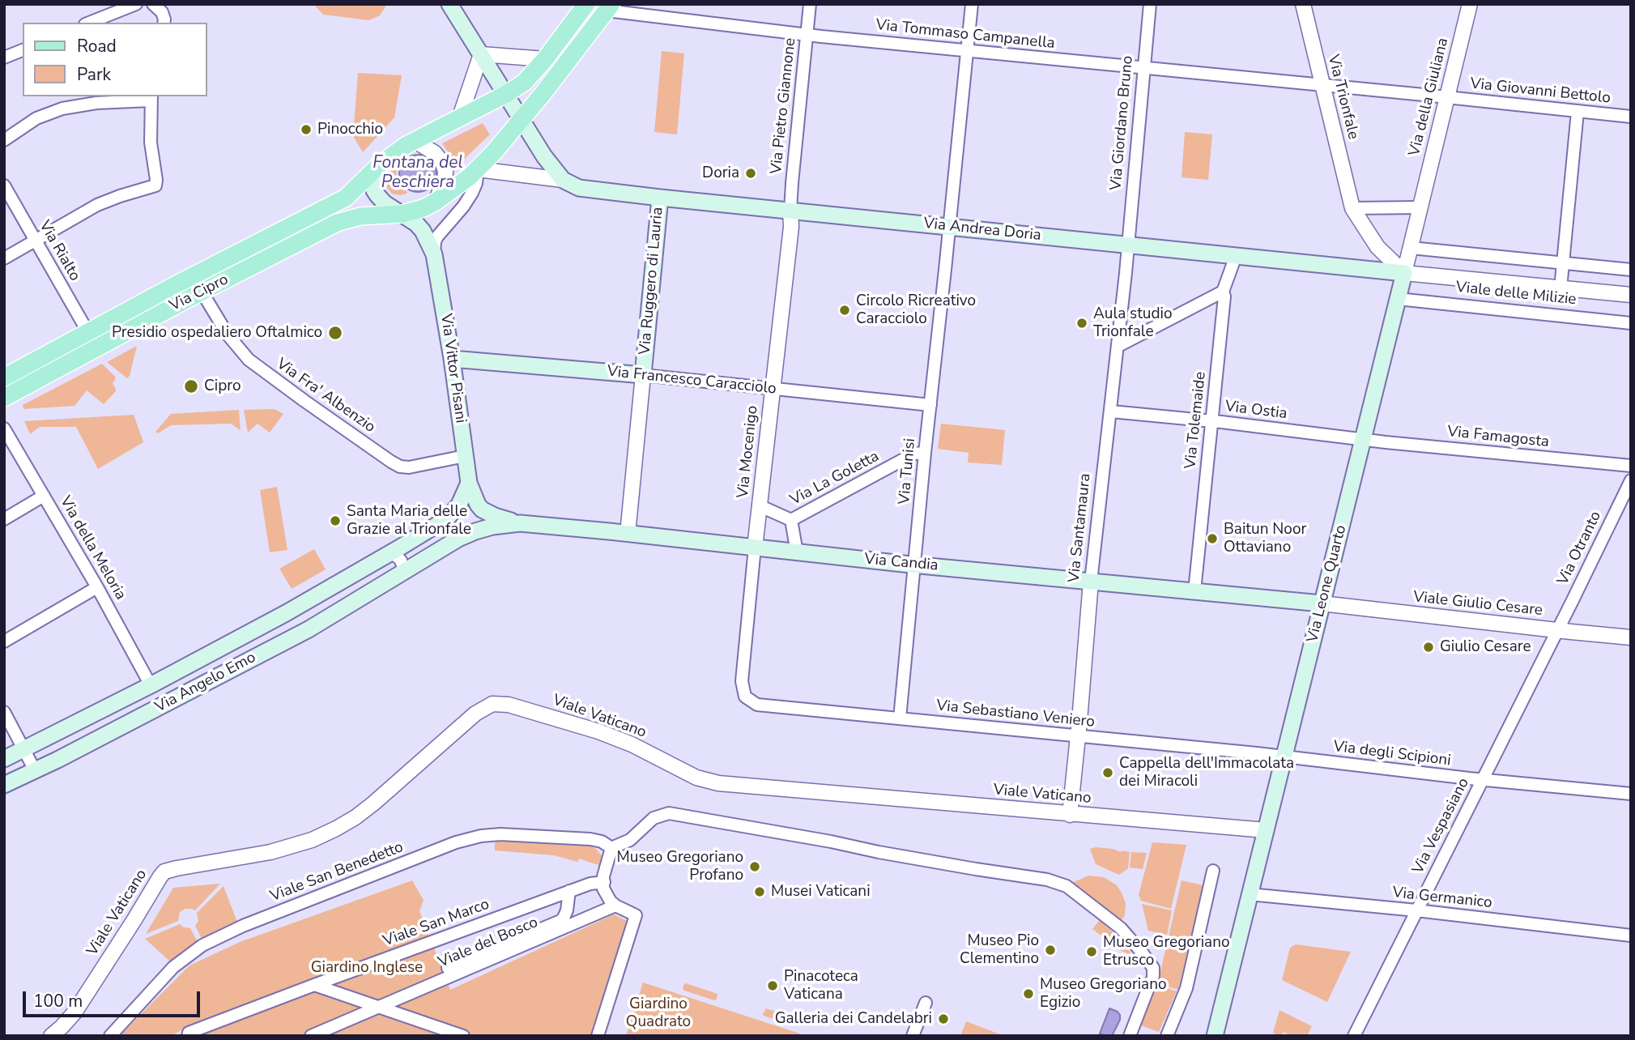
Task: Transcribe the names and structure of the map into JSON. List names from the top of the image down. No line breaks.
{"streets":{"main road":["Via Andrea Doria","Via Ruggero di Lauria","Via Cipro","Via Vittor Pisani","Via Francesco Caracciolo","Via Candia","Via Leone Quarto","Via Angelo Emo"],"street":["Via Tommaso Campanella","Via Giovanni Bettolo","Via Trionfale","Via della Giuliana","Via Pietro Giannone","Via Giordano Bruno","Via Rialto","Viale delle Milizie","Via Fra' Albenzio","Via Ostia","Via Tolemaide","Via Famagosta","Via Mocenigo","Via Tunisi","Via La Goletta","Via Santamaura","Via della Meloria","Via Otranto","Viale Giulio Cesare","Via Sebastiano Veniero","Viale Vaticano","Via degli Scipioni","Via Vespasiano","Viale San Benedetto","Via Germanico","Viale San Marco","Viale del Bosco"]},"crossings":[["Via Tommaso Campanella","Via Giovanni Bettolo"],["Via Tommaso Campanella","Via Trionfale"],["Via Tommaso Campanella","Via Pietro Giannone"],["Via Tommaso Campanella","Via Giordano Bruno"],["Via Tommaso Campanella","Via Tunisi"],["Via Giovanni Bettolo","Via Trionfale"],["Via Giovanni Bettolo","Via della Giuliana"],["Via Trionfale","Via della Giuliana"],["Via Trionfale","Via Andrea Doria"],["Via Trionfale","Viale delle Milizie"],["Via Trionfale","Via Leone Quarto"],["Via della Giuliana","Via Andrea Doria"],["Via della Giuliana","Viale delle Milizie"],["Via della Giuliana","Via Leone Quarto"],["Via Pietro Giannone","Via Andrea Doria"],["Via Pietro Giannone","Via Mocenigo"],["Via Giordano Bruno","Via Andrea Doria"],["Via Giordano Bruno","Via Santamaura"],["Via Andrea Doria","Via Ruggero di Lauria"],["Via Andrea Doria","Viale delle Milizie"],["Via Andrea Doria","Via Tolemaide"],["Via Andrea Doria","Via Mocenigo"],["Via Andrea Doria","Via Tunisi"],["Via Andrea Doria","Via Santamaura"],["Via Andrea Doria","Via Leone Quarto"],["Via Rialto","Via Cipro"],["Via Ruggero di Lauria","Via Francesco Caracciolo"],["Via Ruggero di Lauria","Via Candia"],["Via Cipro","Via Vittor Pisani"],["Via Cipro","Via Fra' Albenzio"],["Viale delle Milizie","Via Leone Quarto"],["Via Vittor Pisani","Via Francesco Caracciolo"],["Via Vittor Pisani","Via Fra' Albenzio"],["Via Vittor Pisani","Via Candia"],["Via Vittor Pisani","Via Angelo Emo"],["Via Francesco Caracciolo","Via Mocenigo"],["Via Francesco Caracciolo","Via Tunisi"],["Via Ostia","Via Tolemaide"],["Via Ostia","Via Famagosta"],["Via Ostia","Via Santamaura"],["Via Ostia","Via Leone Quarto"],["Via Tolemaide","Via Candia"],["Via Famagosta","Via Leone Quarto"],["Via Mocenigo","Via La Goletta"],["Via Mocenigo","Via Candia"],["Via Mocenigo","Via Sebastiano Veniero"],["Via Tunisi","Via La Goletta"],["Via Tunisi","Via Candia"],["Via Tunisi","Via Sebastiano Veniero"],["Via La Goletta","Via Candia"],["Via Santamaura","Via Candia"],["Via Santamaura","Via Sebastiano Veniero"],["Via Santamaura","Viale Vaticano"],["Via della Meloria","Via Angelo Emo"],["Via Otranto","Viale Giulio Cesare"],["Via Otranto","Via Vespasiano"],["Via Candia","Via Leone Quarto"],["Via Candia","Viale Giulio Cesare"],["Via Candia","Via Angelo Emo"],["Via Leone Quarto","Viale Giulio Cesare"],["Via Leone Quarto","Via Sebastiano Veniero"],["Via Leone Quarto","Viale Vaticano"],["Via Leone Quarto","Via degli Scipioni"],["Via Leone Quarto","Via Germanico"],["Viale Giulio Cesare","Via Vespasiano"],["Via Sebastiano Veniero","Via degli Scipioni"],["Via degli Scipioni","Via Vespasiano"],["Via Vespasiano","Via Germanico"]],"water":["Fontana del Peschiera"],"parks":["Giardino Inglese","Giardino Quadrato"],"places":["Pinocchio","Doria","Circolo Ricreativo Caracciolo","Aula studio Trionfale","Presidio ospedaliero Oftalmico","Cipro","Santa Maria delle Grazie al Trionfale","Baitun Noor Ottaviano","Giulio Cesare","Cappella dell'Immacolata dei Miracoli","Museo Gregoriano Profano","Musei Vaticani","Museo Pio Clementino","Museo Gregoriano Etrusco","Pinacoteca Vaticana","Museo Gregoriano Egizio","Galleria dei Candelabri"],"legend":["Road","Park"],"scale_bar":"100 m"}
